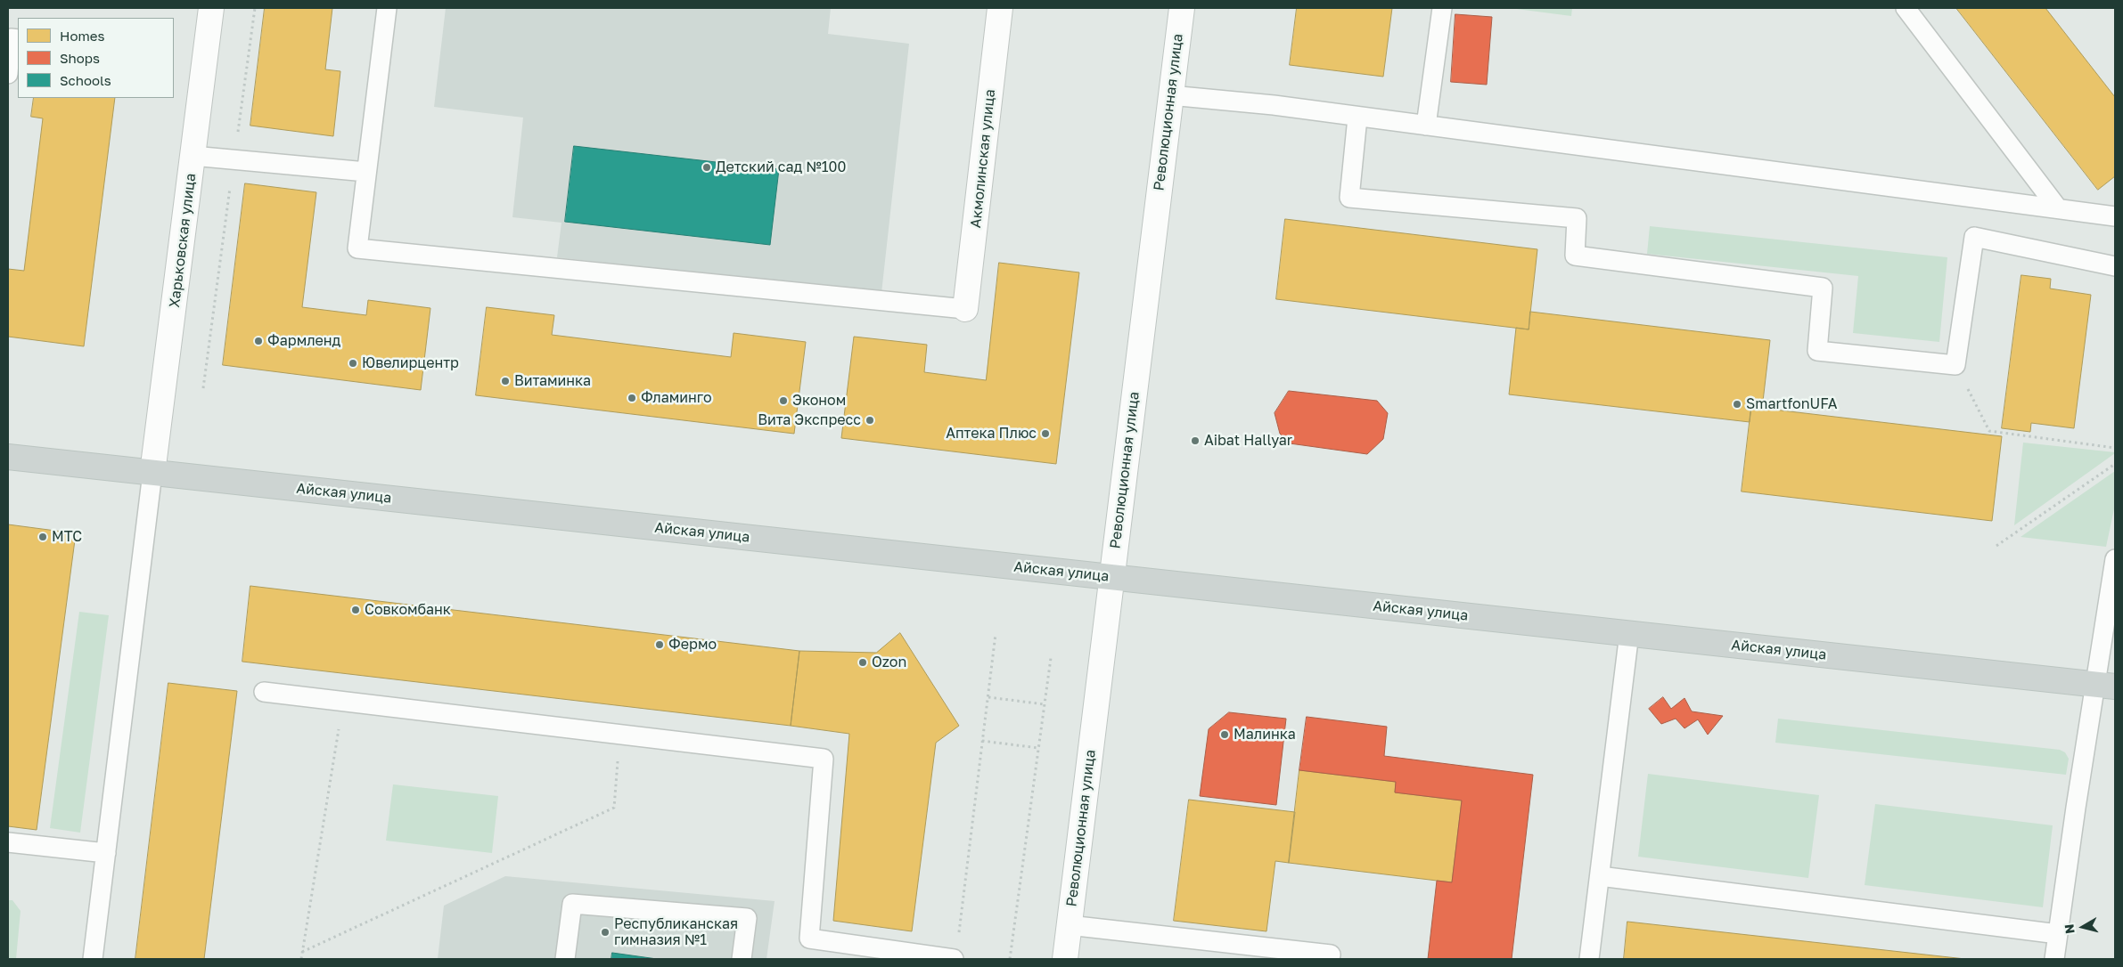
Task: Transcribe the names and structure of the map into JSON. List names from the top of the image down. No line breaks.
{"streets":{"main road":["Революционная улица","Акмолинская улица","Харьковская улица","Айская улица"]},"crossings":[["Революционная улица","Айская улица"],["Харьковская улица","Айская улица"]],"places":["Детский сад №100","Фармленд","Ювелирцентр","Витаминка","Фламинго","Эконом","SmartfonUFA","Вита Экспресс","Аптека Плюс","Aibat Hallyar","МТС","Совкомбанк","Фермо","Ozon","Малинка","Республиканская гимназия №1"],"legend":["Homes","Shops","Schools"],"north":"left"}
